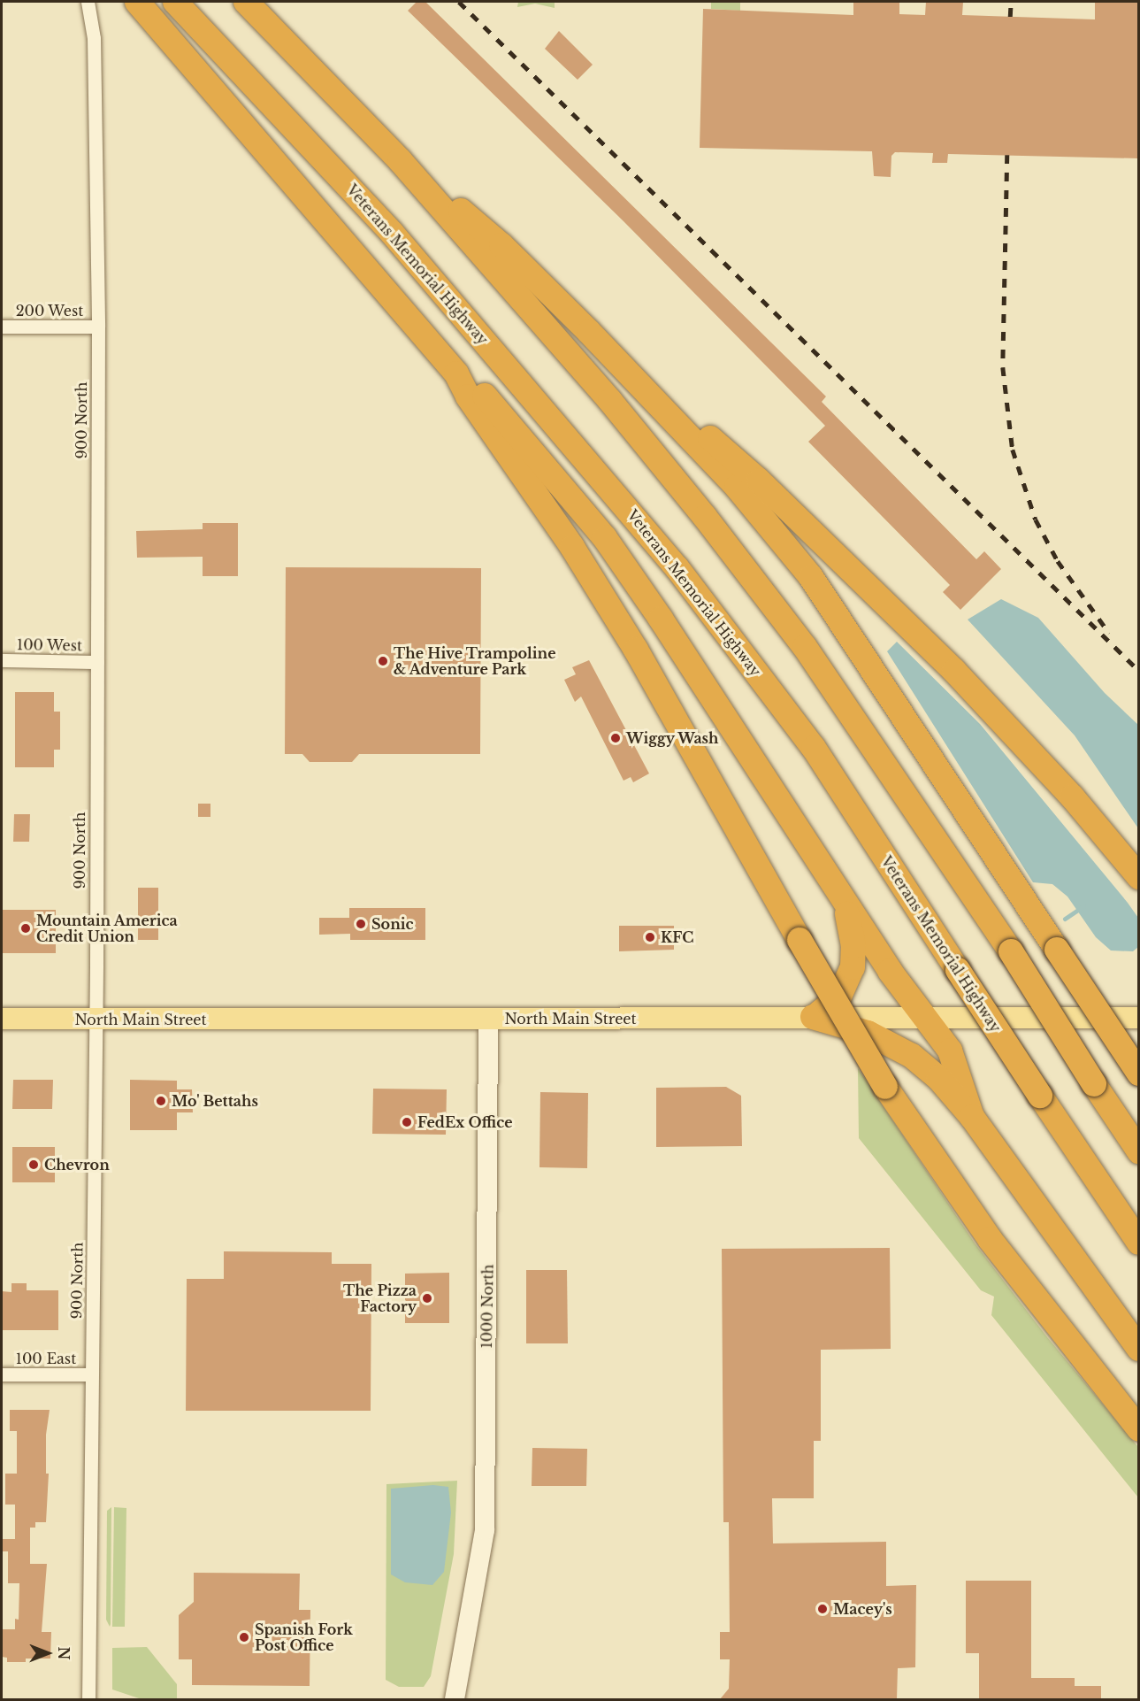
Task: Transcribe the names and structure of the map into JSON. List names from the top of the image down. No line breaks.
{"streets":{"highway":["Veterans Memorial Highway"],"main road":["North Main Street","1000 North"],"street":["200 West","900 North","100 West","100 East"]},"crossings":[["200 West","900 North"],["900 North","100 West"],["900 North","North Main Street"],["900 North","100 East"],["North Main Street","1000 North"]],"places":["The Hive Trampoline & Adventure Park","Wiggy Wash","Sonic","Mountain America Credit Union","KFC","Mo' Bettahs","FedEx Office","Chevron","The Pizza Factory","Macey's","Spanish Fork Post Office"],"north":"right"}
